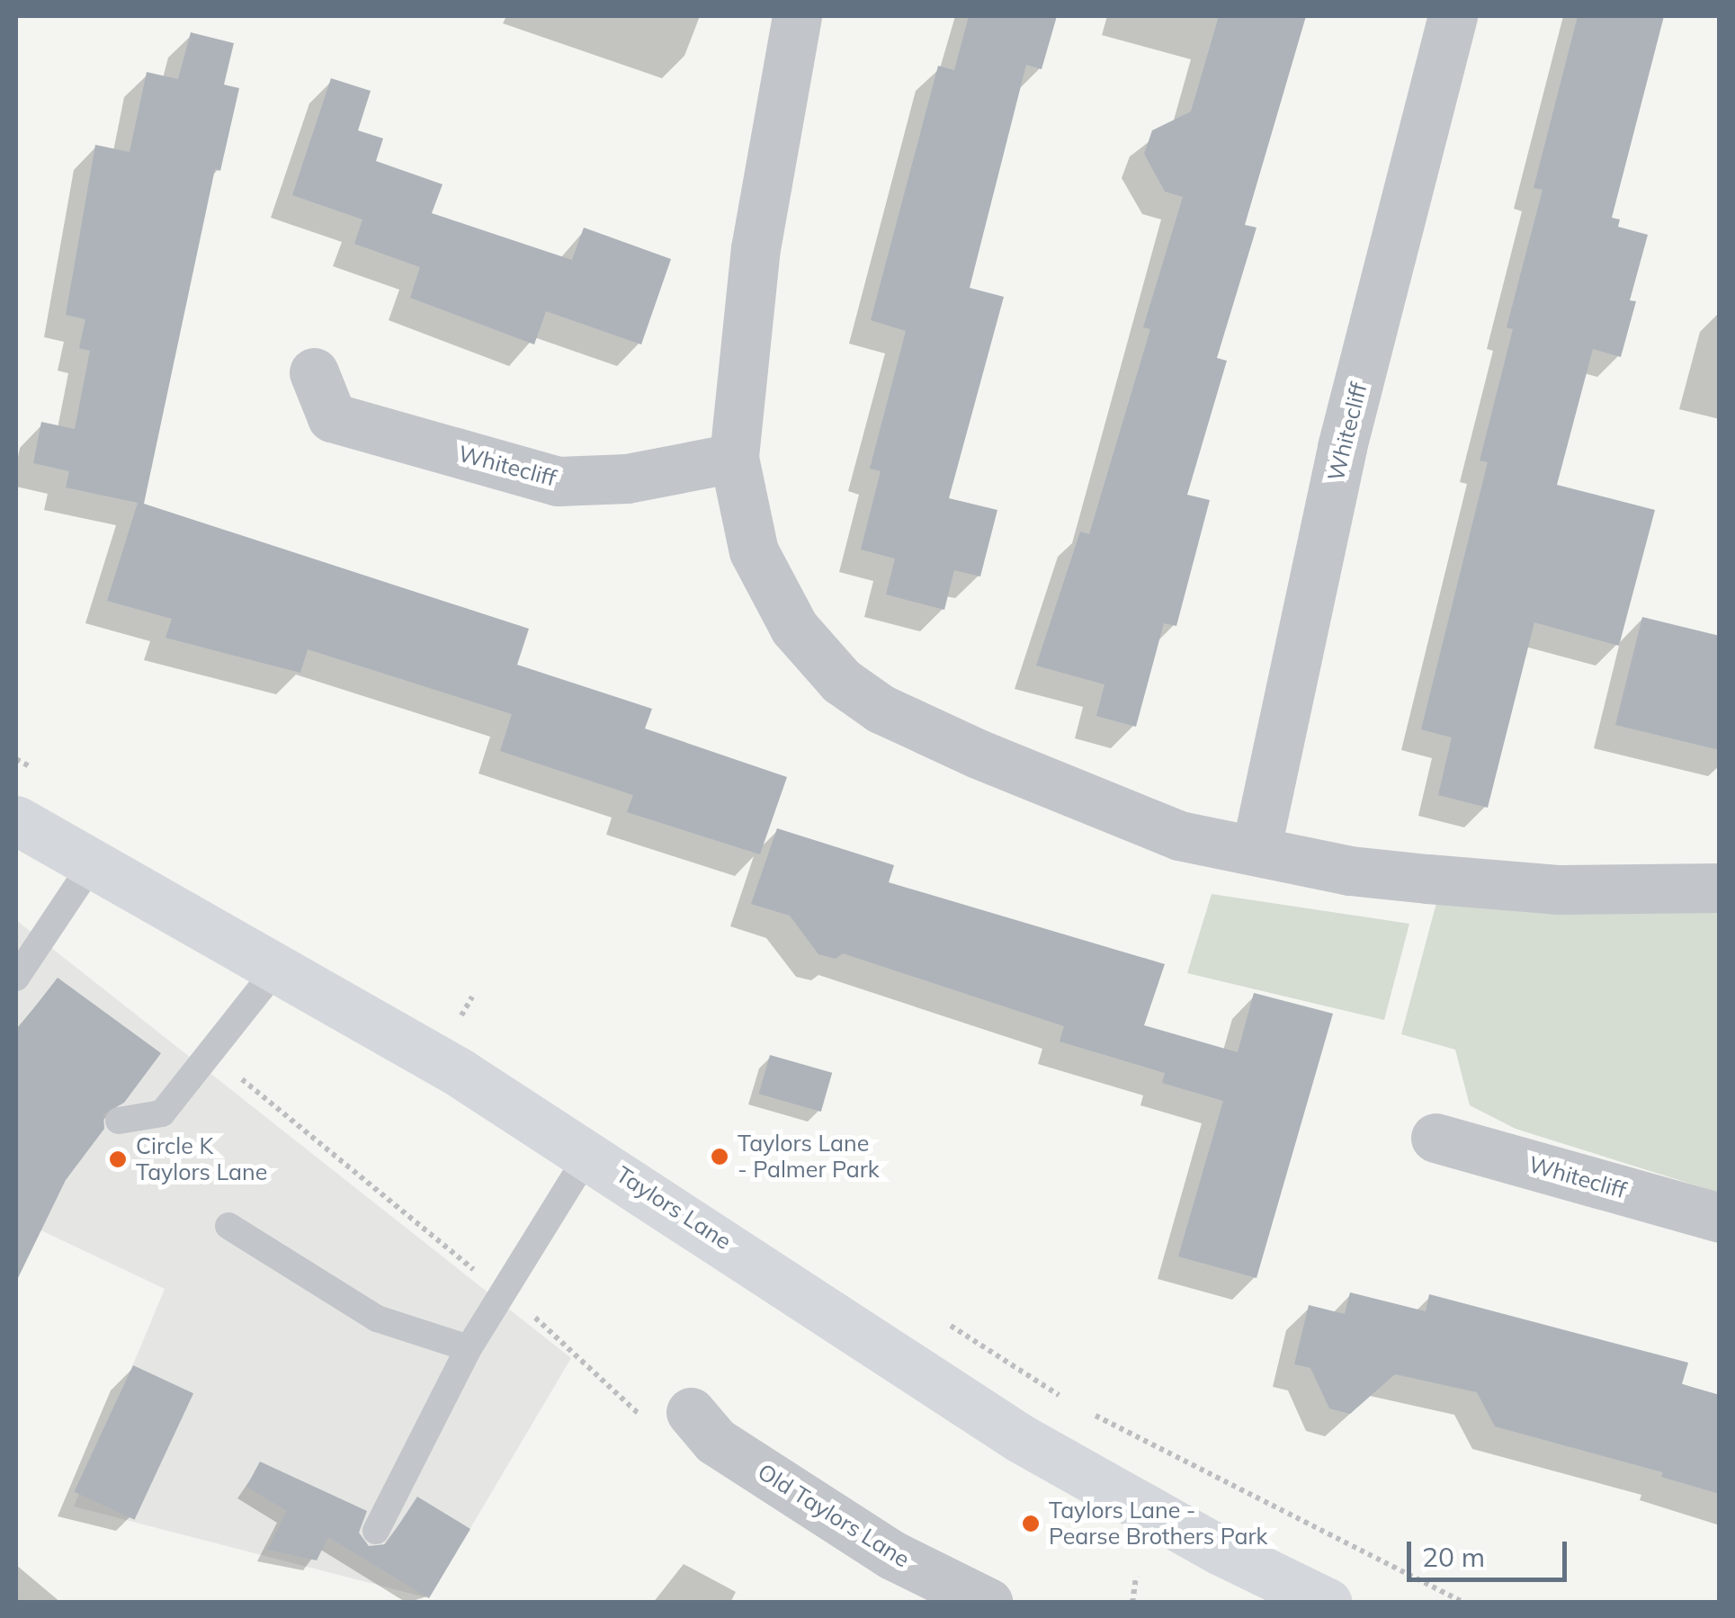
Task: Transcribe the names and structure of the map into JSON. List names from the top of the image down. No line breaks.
{"streets":{"main road":["Taylors Lane"],"street":["Whitecliff","Old Taylors Lane"]},"places":["Taylors Lane - Palmer Park","Circle K Taylors Lane","Taylors Lane - Pearse Brothers Park"],"scale_bar":"20 m"}
